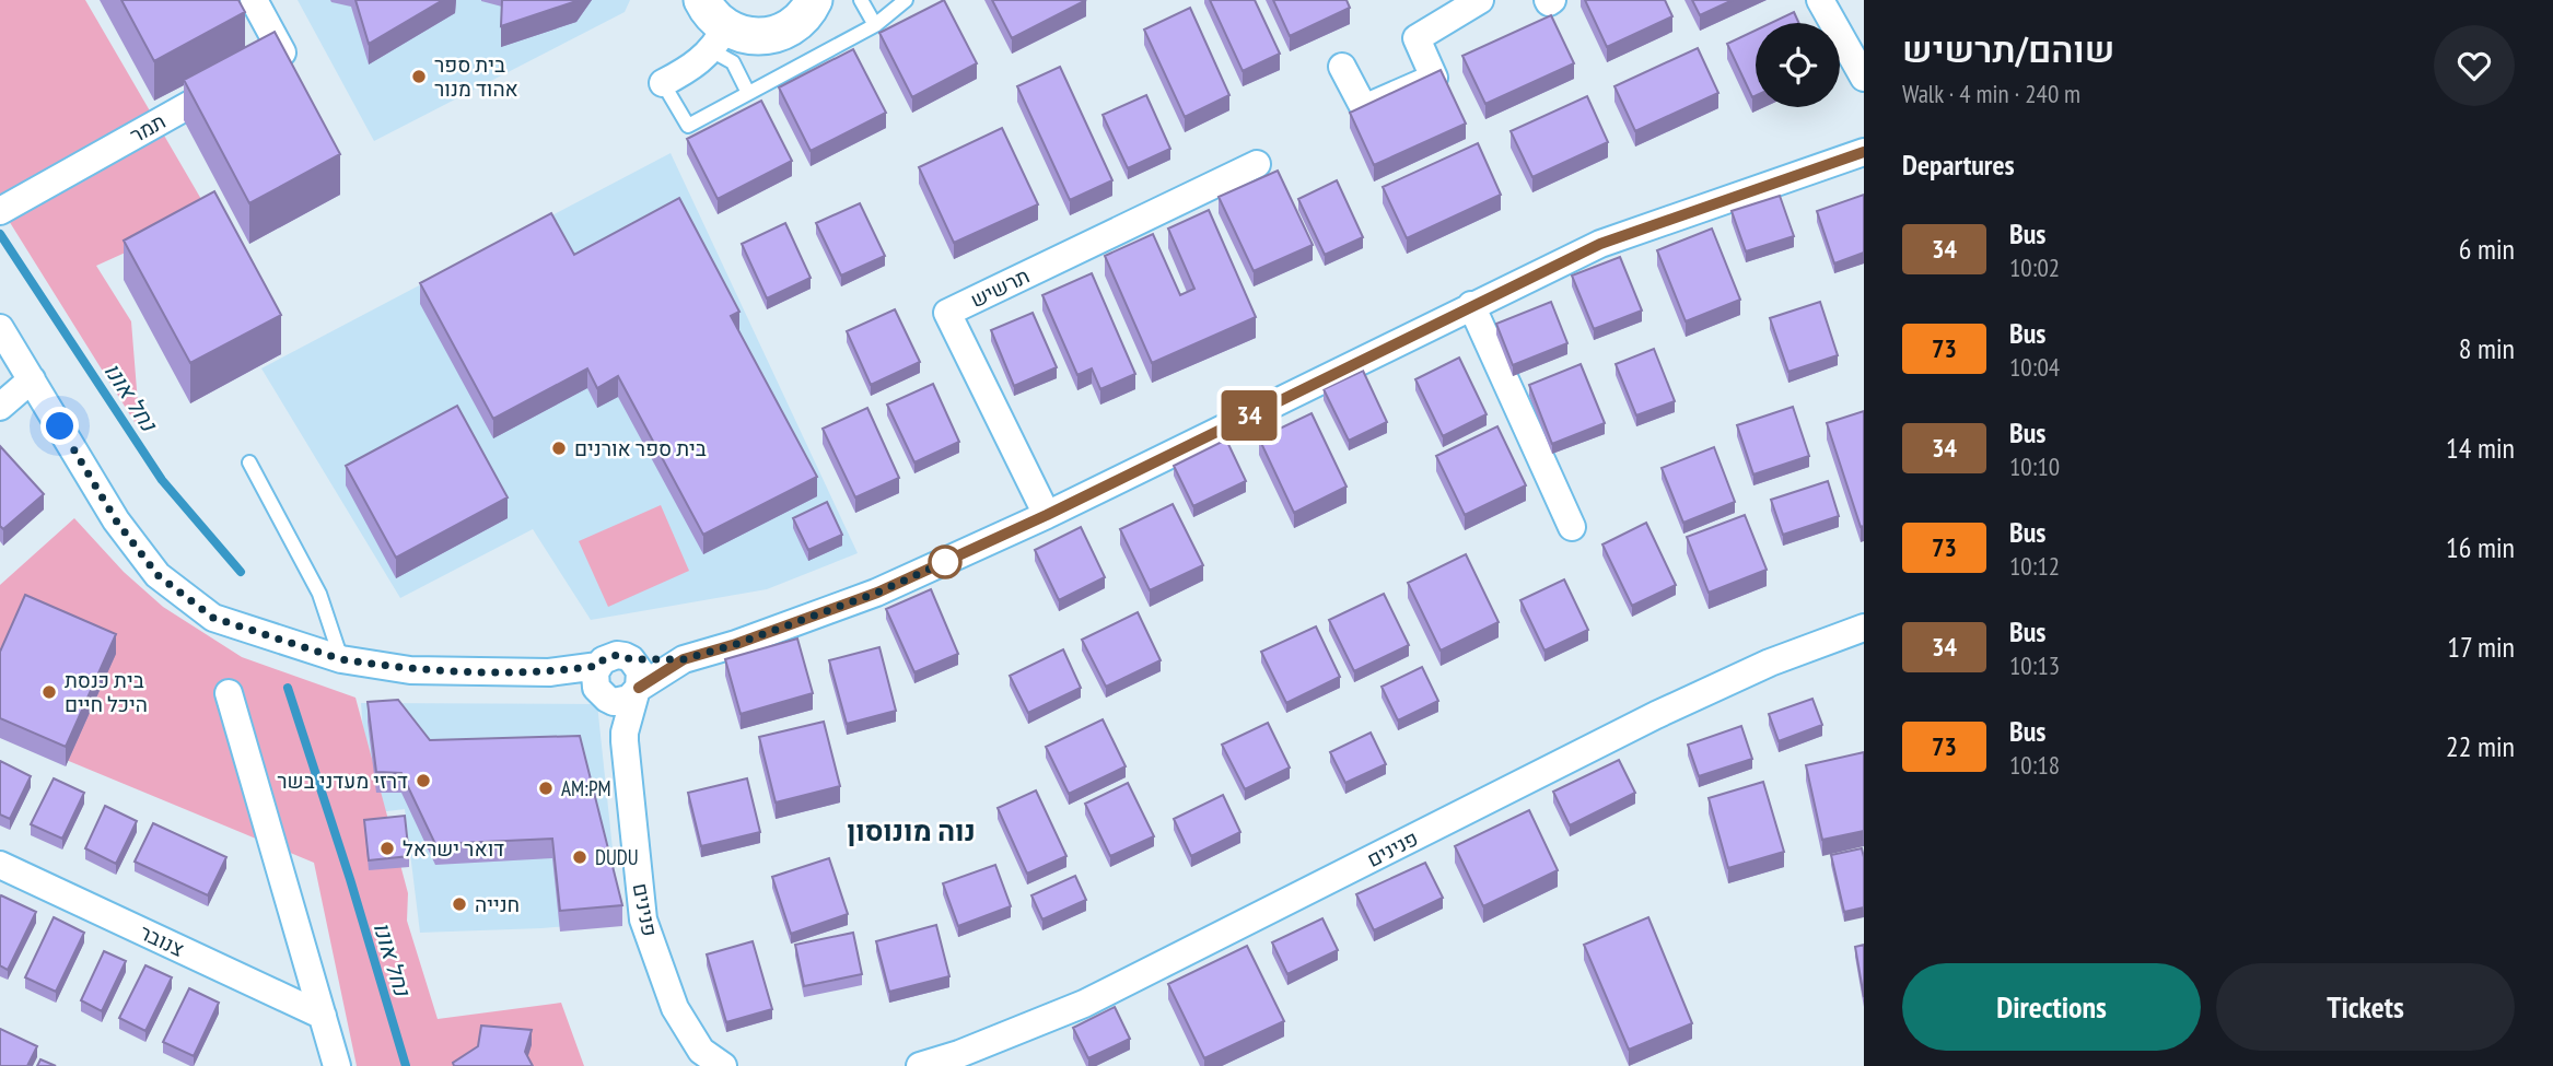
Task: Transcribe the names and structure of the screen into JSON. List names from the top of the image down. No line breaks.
{"streets":{"street":["תמר","תרשיש","פנינים","צנובר"]},"districts":["נוה מונוסון"],"water":["נחל אונו"],"places":["בית ספר אהוד מנור","בית ספר אורנים","בית כנסת היכל חיים","דרזי מעדני בשר","AM:PM","דואר ישראל","DUDU","חנייה"],"lines":["bus line 34"],"page":{"on_map":"34","heading":[["שוהם/תרשיש","Walk · 4 min · 240 m"],"Departures"],"list":[{"mark":"34","name":"Bus","note":"10:02","value":"6 min"},{"mark":"73","name":"Bus","note":"10:04","value":"8 min"},{"mark":"34","name":"Bus","note":"10:10","value":"14 min"},{"mark":"73","name":"Bus","note":"10:12","value":"16 min"},{"mark":"34","name":"Bus","note":"10:13","value":"17 min"},{"mark":"73","name":"Bus","note":"10:18","value":"22 min"}],"buttons":["Directions","Tickets"]}}
